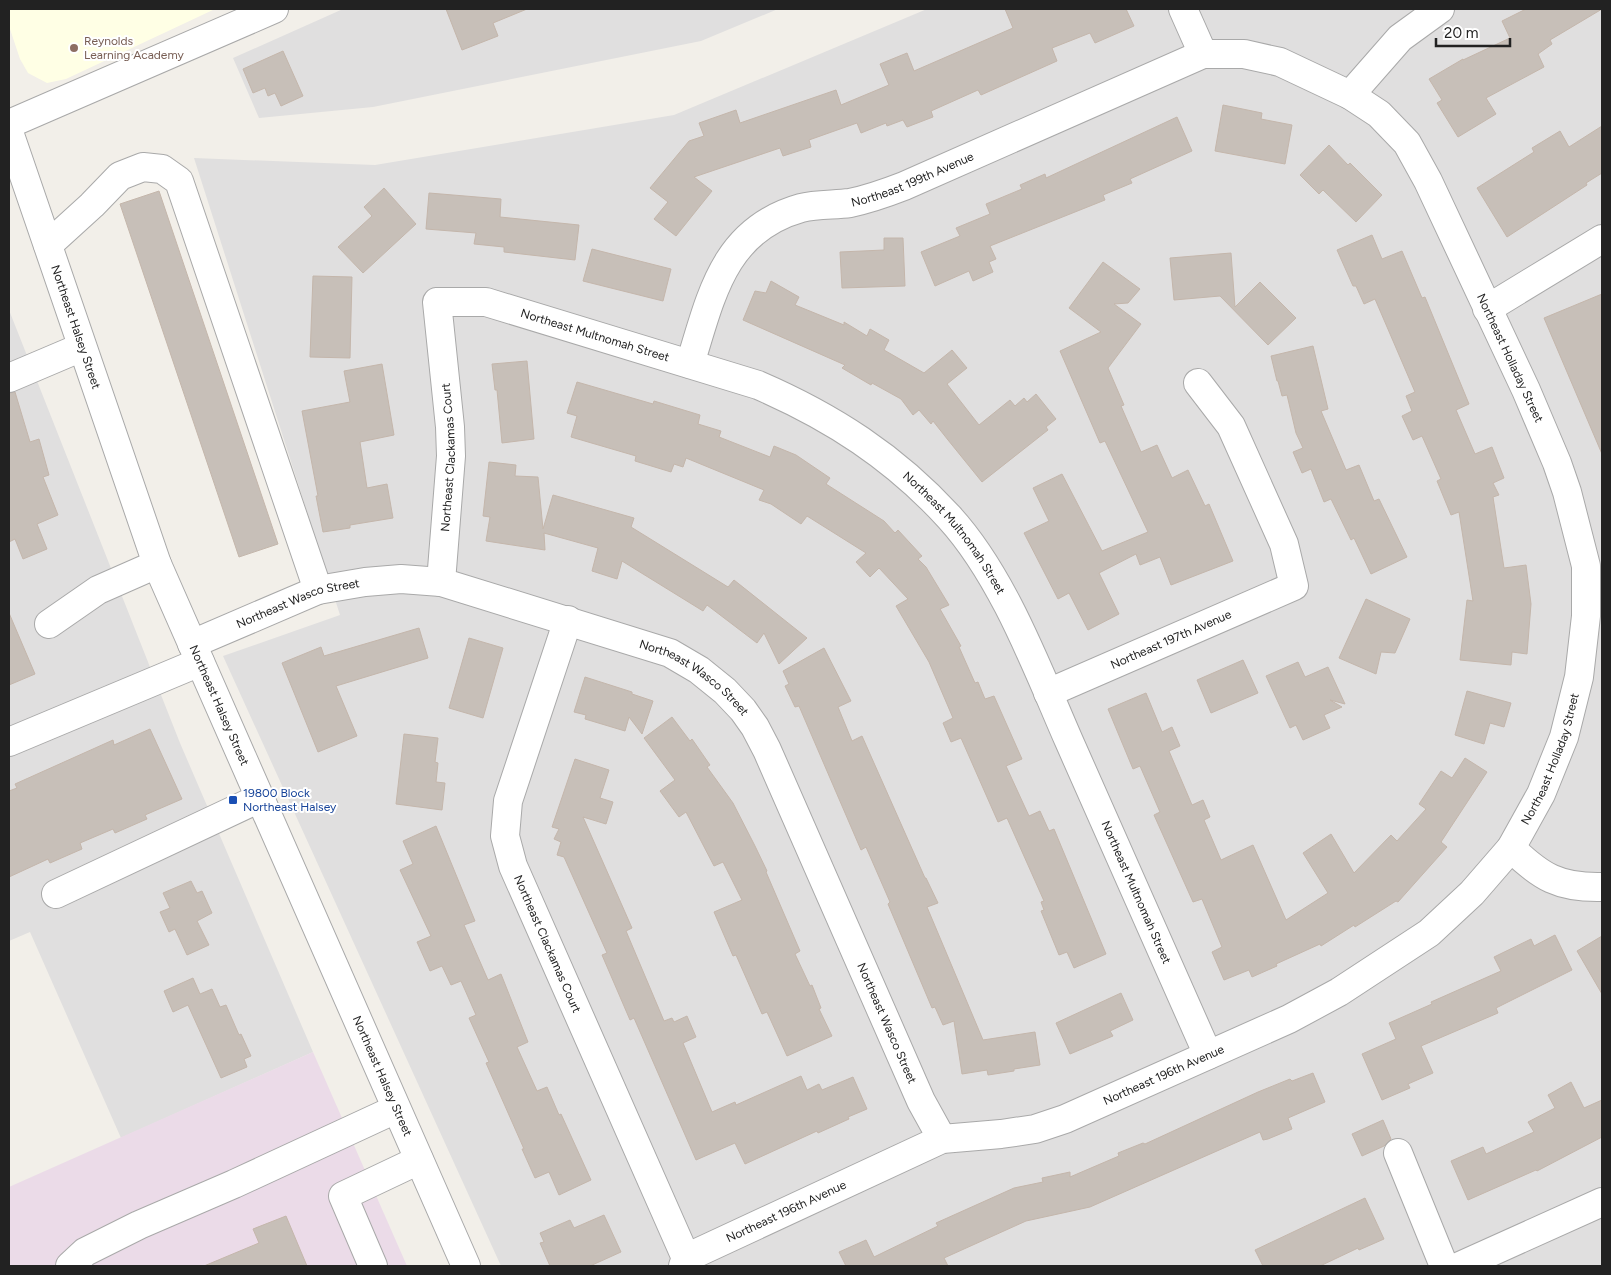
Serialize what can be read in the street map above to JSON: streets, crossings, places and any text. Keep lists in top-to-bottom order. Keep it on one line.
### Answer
{"streets":{"street":["Northeast 199th Avenue","Northeast Halsey Street","Northeast Multnomah Street","Northeast Holladay Street","Northeast Clackamas Court","Northeast Wasco Street","Northeast 197th Avenue","Northeast 196th Avenue"]},"crossings":[["Northeast 199th Avenue","Northeast Multnomah Street"],["Northeast 199th Avenue","Northeast Holladay Street"],["Northeast Halsey Street","Northeast Wasco Street"],["Northeast Multnomah Street","Northeast Clackamas Court"],["Northeast Multnomah Street","Northeast 197th Avenue"],["Northeast Multnomah Street","Northeast 196th Avenue"],["Northeast Holladay Street","Northeast 196th Avenue"],["Northeast Clackamas Court","Northeast Wasco Street"],["Northeast Clackamas Court","Northeast 196th Avenue"],["Northeast Wasco Street","Northeast 196th Avenue"]],"places":{"other":["Reynolds Learning Academy"],"transit":["19800 Block Northeast Halsey"]},"scale_bar":"20 m"}
